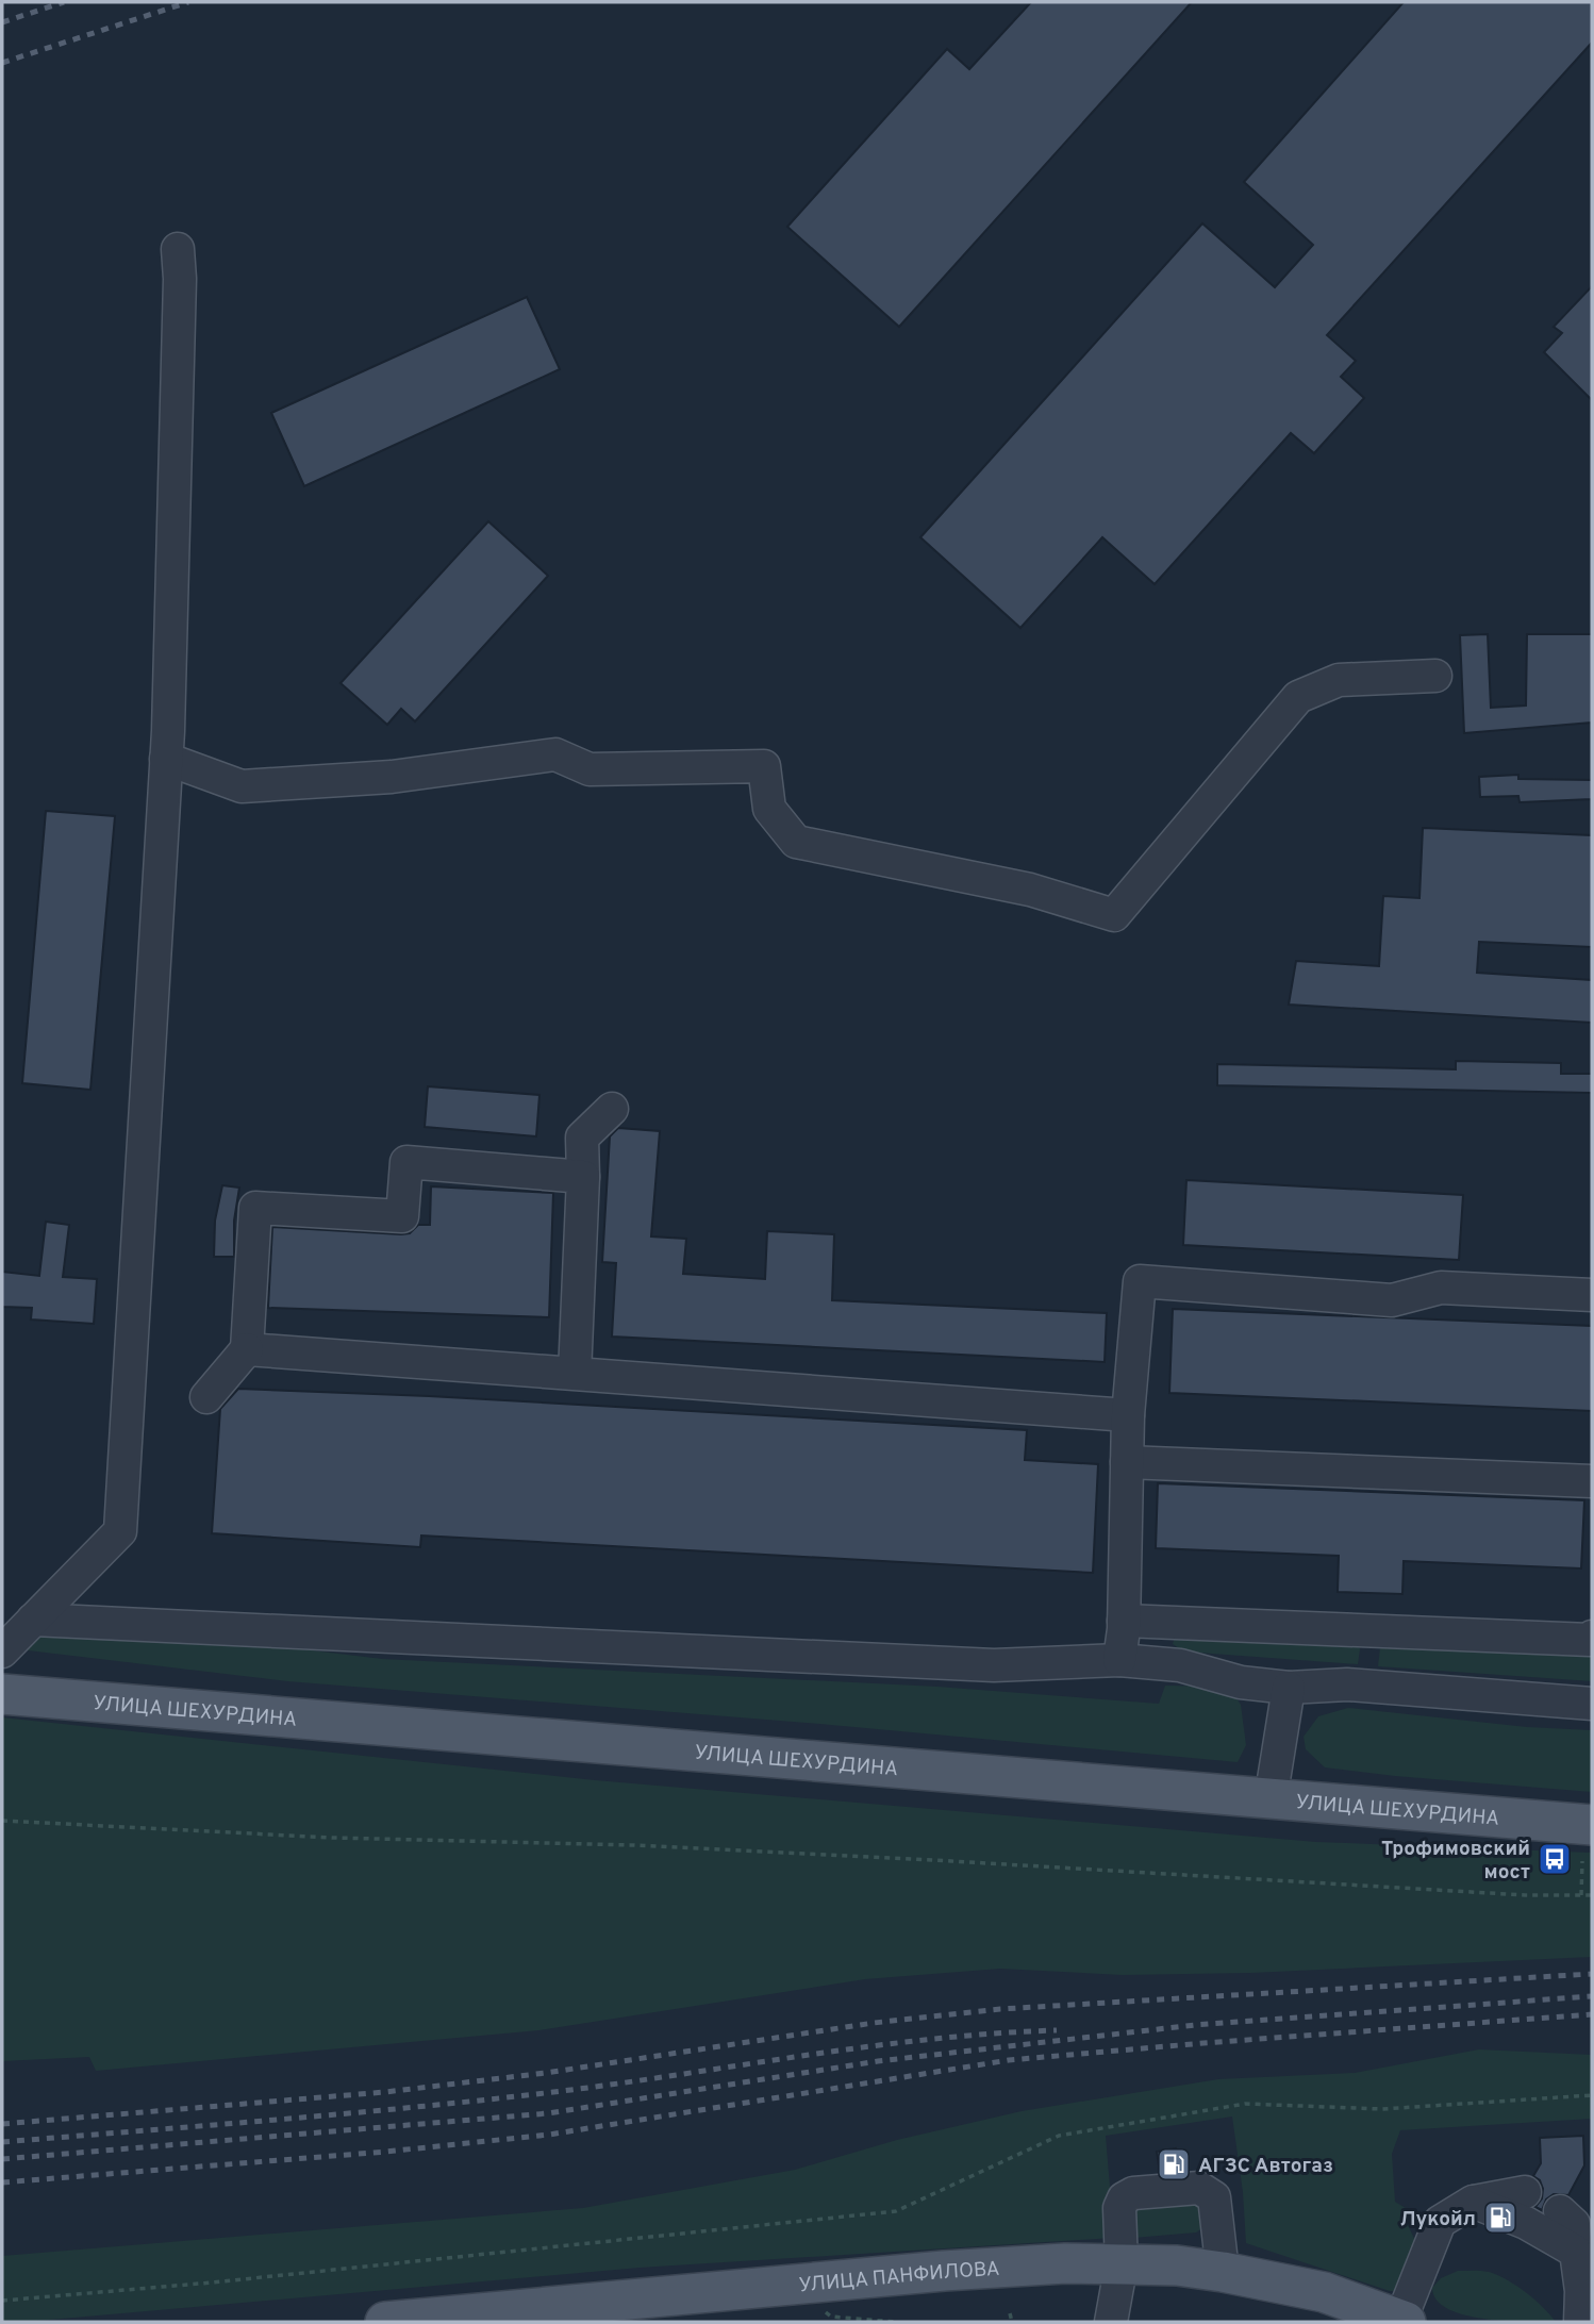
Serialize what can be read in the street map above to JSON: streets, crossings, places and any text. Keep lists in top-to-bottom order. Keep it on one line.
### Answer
{"streets":{"main road":["УЛИЦА ШЕХУРДИНА","УЛИЦА ПАНФИЛОВА"]},"places":{"bus stop":["Трофимовский мост"],"fuel station":["АГЗС Автогаз","Лукойл"]}}
